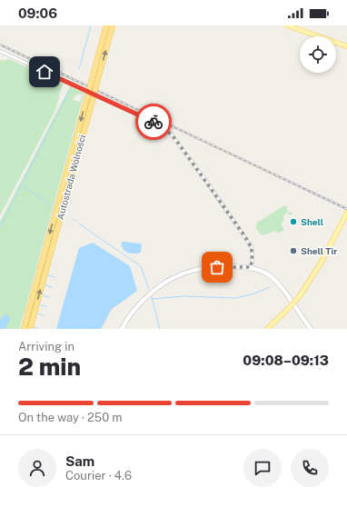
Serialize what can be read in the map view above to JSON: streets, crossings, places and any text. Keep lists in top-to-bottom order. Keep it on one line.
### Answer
{"streets":{"highway":["Autostrada Wolności"]},"places":["Shell","Shell Tir"],"page":{"status":"09:06","heading":["2 min","Arriving in","09:08–09:13"],"panel":["Sam","Courier · 4.6"],"bar":"On the way · 250 m"}}
